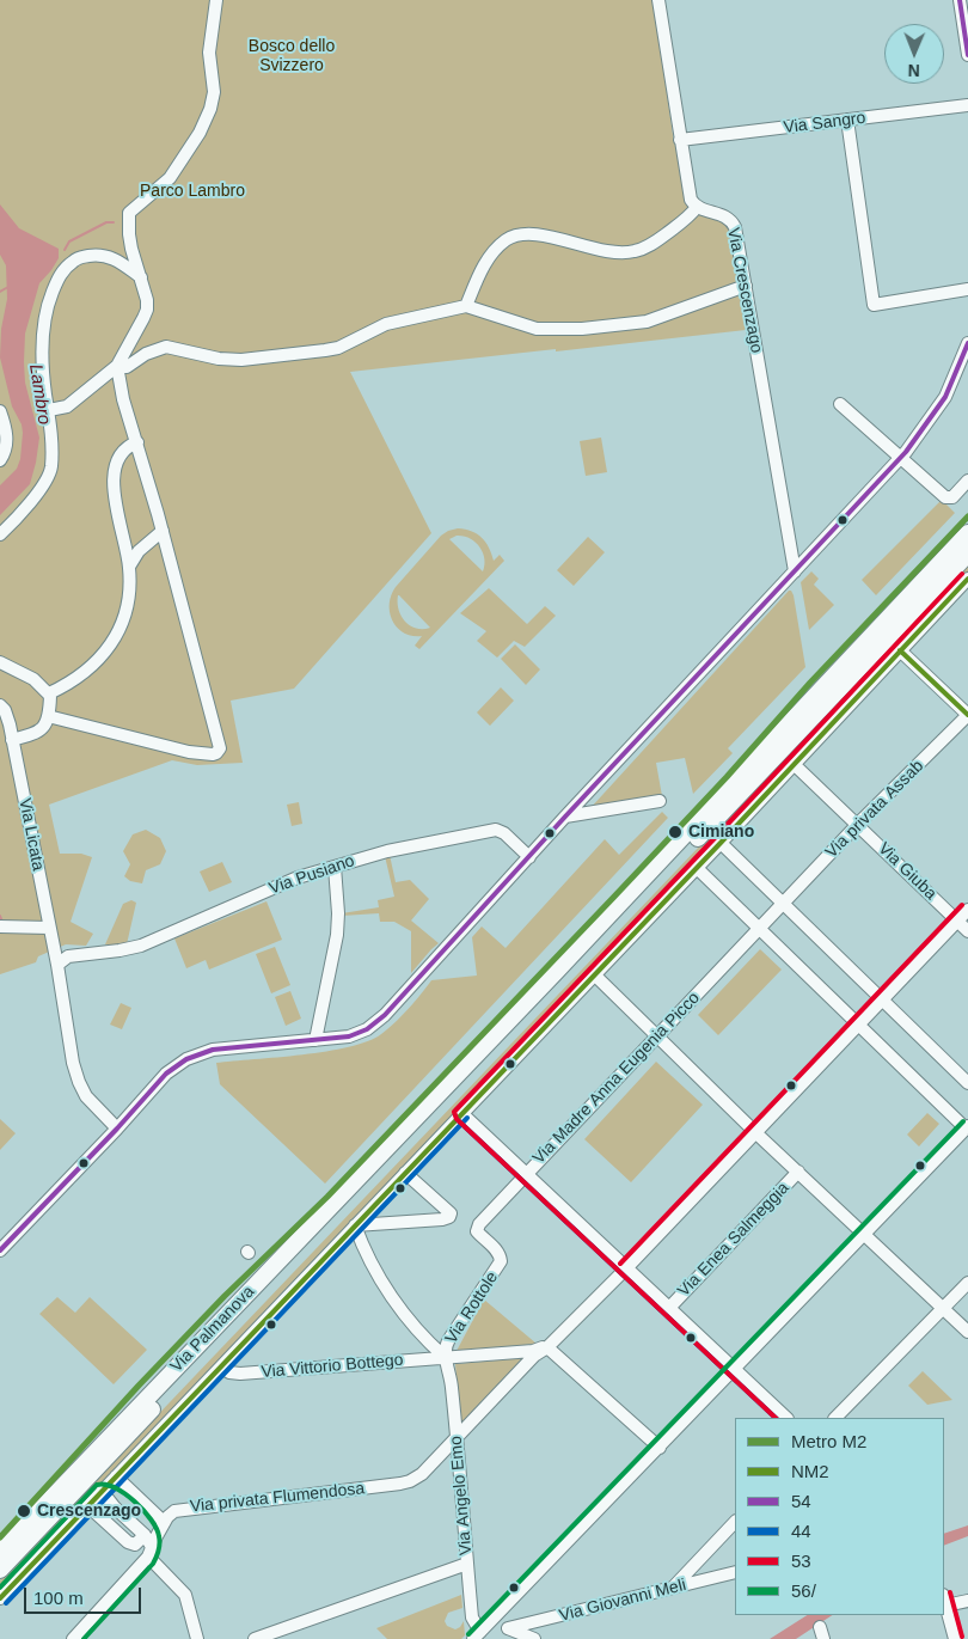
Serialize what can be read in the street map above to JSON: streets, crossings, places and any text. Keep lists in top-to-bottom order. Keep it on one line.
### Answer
{"streets":{"highway":["Via Palmanova"],"street":["Via Sangro","Via Crescenzago","Via privata Assab","Via Licata","Via Giuba","Via Pusiano","Via Madre Anna Eugenia Picco","Via Enea Salmeggia","Via Rottole","Via Vittorio Bottego","Via Angelo Emo","Via privata Flumendosa","Via Giovanni Meli"]},"crossings":[["Via privata Assab","Via Giuba"],["Via privata Assab","Via Madre Anna Eugenia Picco"],["Via Licata","Via Pusiano"],["Via Giuba","Via Palmanova"],["Via Giuba","Via privata Flumendosa"],["Via Madre Anna Eugenia Picco","Via Rottole"],["Via Rottole","Via Vittorio Bottego"],["Via Rottole","Via Angelo Emo"],["Via Palmanova","Via Vittorio Bottego"],["Via Vittorio Bottego","Via Angelo Emo"],["Via Vittorio Bottego","Via privata Flumendosa"],["Via Angelo Emo","Via privata Flumendosa"]],"water":["Lambro"],"parks":["Bosco dello Svizzero","Parco Lambro"],"places":["Cimiano","Crescenzago"],"lines":["transit line 54","metro line M2","transit line 53","transit line NM2","transit line 44","transit line 56/"],"legend":["Metro M2","NM2","54","44","53","56/"],"scale_bar":"100 m","north":"bottom"}
